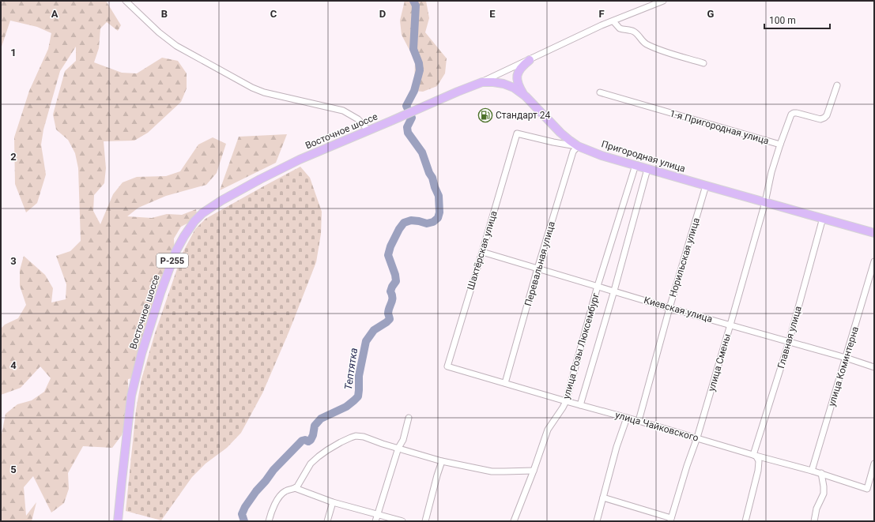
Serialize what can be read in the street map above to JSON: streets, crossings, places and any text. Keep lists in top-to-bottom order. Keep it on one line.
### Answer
{"streets":{"highway":["Восточное шоссе","Пригородная улица","Р-255"],"street":["1-я Пригородная улица","Шахтёрская улица","Норильская улица","Перевальная улица","Киевская улица","Главная улица","улица Розы Люксембург","улица Смены","улица Коминтерна","улица Чайковского"]},"crossings":[["1-я Пригородная улица","Пригородная улица"],["1-я Пригородная улица","улица Смены"],["Восточное шоссе","Пригородная улица"],["Пригородная улица","Шахтёрская улица"],["Пригородная улица","Норильская улица"],["Пригородная улица","Перевальная улица"],["Пригородная улица","Главная улица"],["Пригородная улица","улица Розы Люксембург"],["Пригородная улица","улица Смены"],["Шахтёрская улица","Перевальная улица"],["Шахтёрская улица","Киевская улица"],["Шахтёрская улица","улица Чайковского"],["Норильская улица","Киевская улица"],["Норильская улица","улица Чайковского"],["Перевальная улица","Киевская улица"],["Перевальная улица","улица Чайковского"],["Киевская улица","Главная улица"],["Киевская улица","улица Розы Люксембург"],["Киевская улица","улица Смены"],["Киевская улица","улица Коминтерна"],["Главная улица","улица Чайковского"],["улица Розы Люксембург","улица Чайковского"],["улица Смены","улица Чайковского"],["улица Коминтерна","улица Чайковского"]],"water":["Тептятка"],"places":{"fuel station":["Стандарт 24"]},"scale_bar":"100 m","grid":{"columns":["A","B","C","D","E","F","G"],"rows":["1","2","3","4","5"]}}
